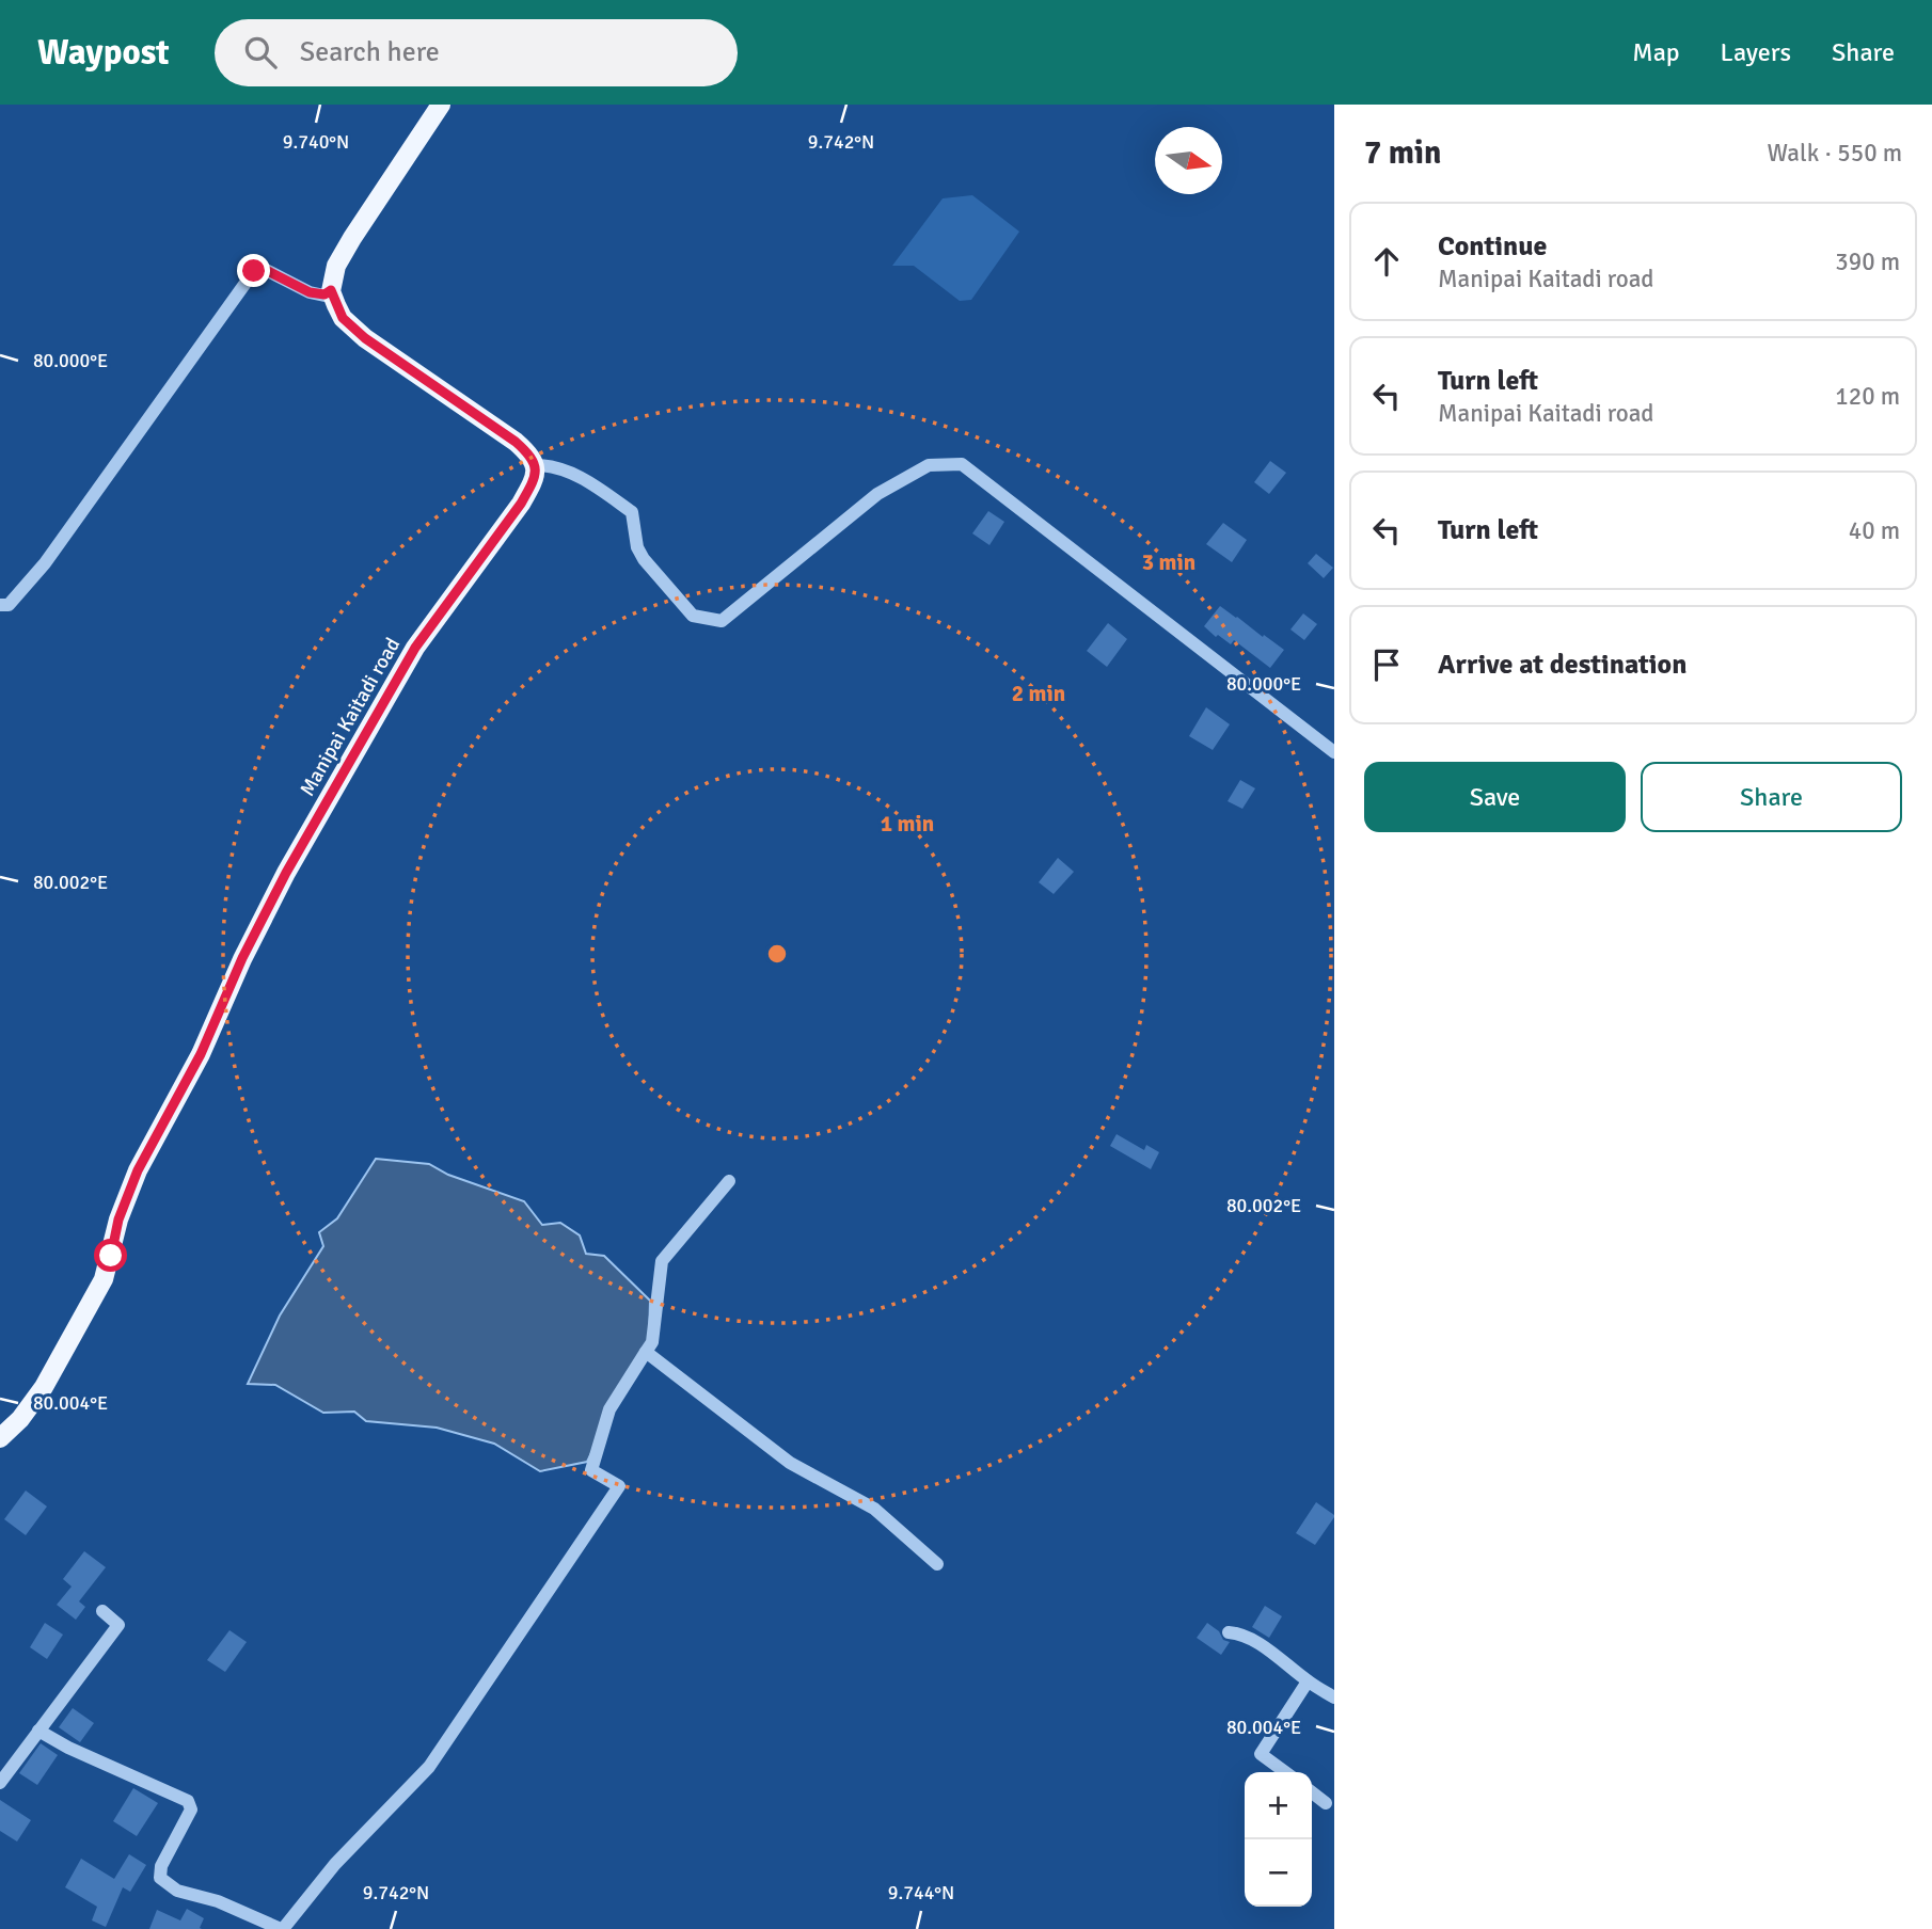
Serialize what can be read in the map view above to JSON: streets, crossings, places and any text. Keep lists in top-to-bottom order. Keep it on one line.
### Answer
{"streets":{"main road":["Manipai Kaitadi road"]},"north":"right","page":{"header":"Waypost","search":"Search here","nav":["Map","Layers","Share"],"heading":["7 min","Walk · 550 m"],"list":[["Continue","Manipai Kaitadi road","390 m"],["Turn left","Manipai Kaitadi road","120 m"],["Turn left","40 m"],"Arrive at destination"],"buttons":["Save","Share"],"map_buttons":["+","−"]},"coordinates":["9.740°N","9.742°N","80.000°E","80.002°E","80.004°E","9.744°N"],"rings":["3 min","2 min","1 min"]}
